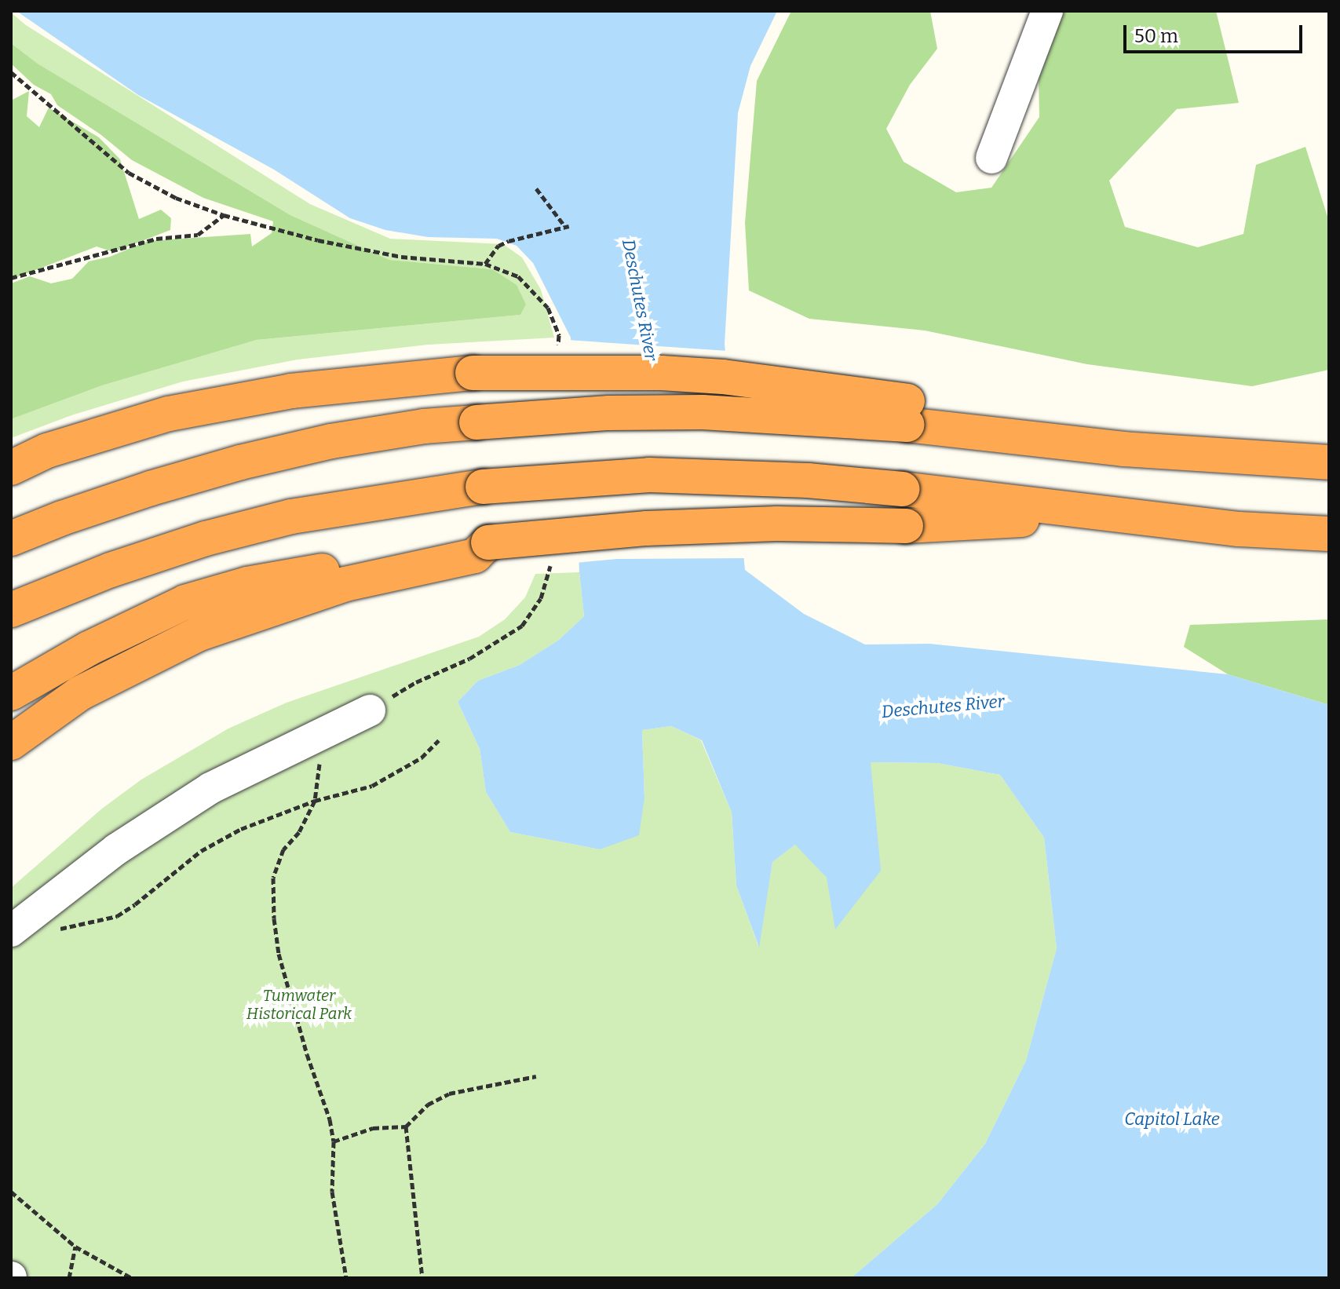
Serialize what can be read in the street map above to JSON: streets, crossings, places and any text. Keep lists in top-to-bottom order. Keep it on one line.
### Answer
{"water":["Deschutes River","Capitol Lake"],"parks":["Tumwater Historical Park"],"scale_bar":"50 m"}
